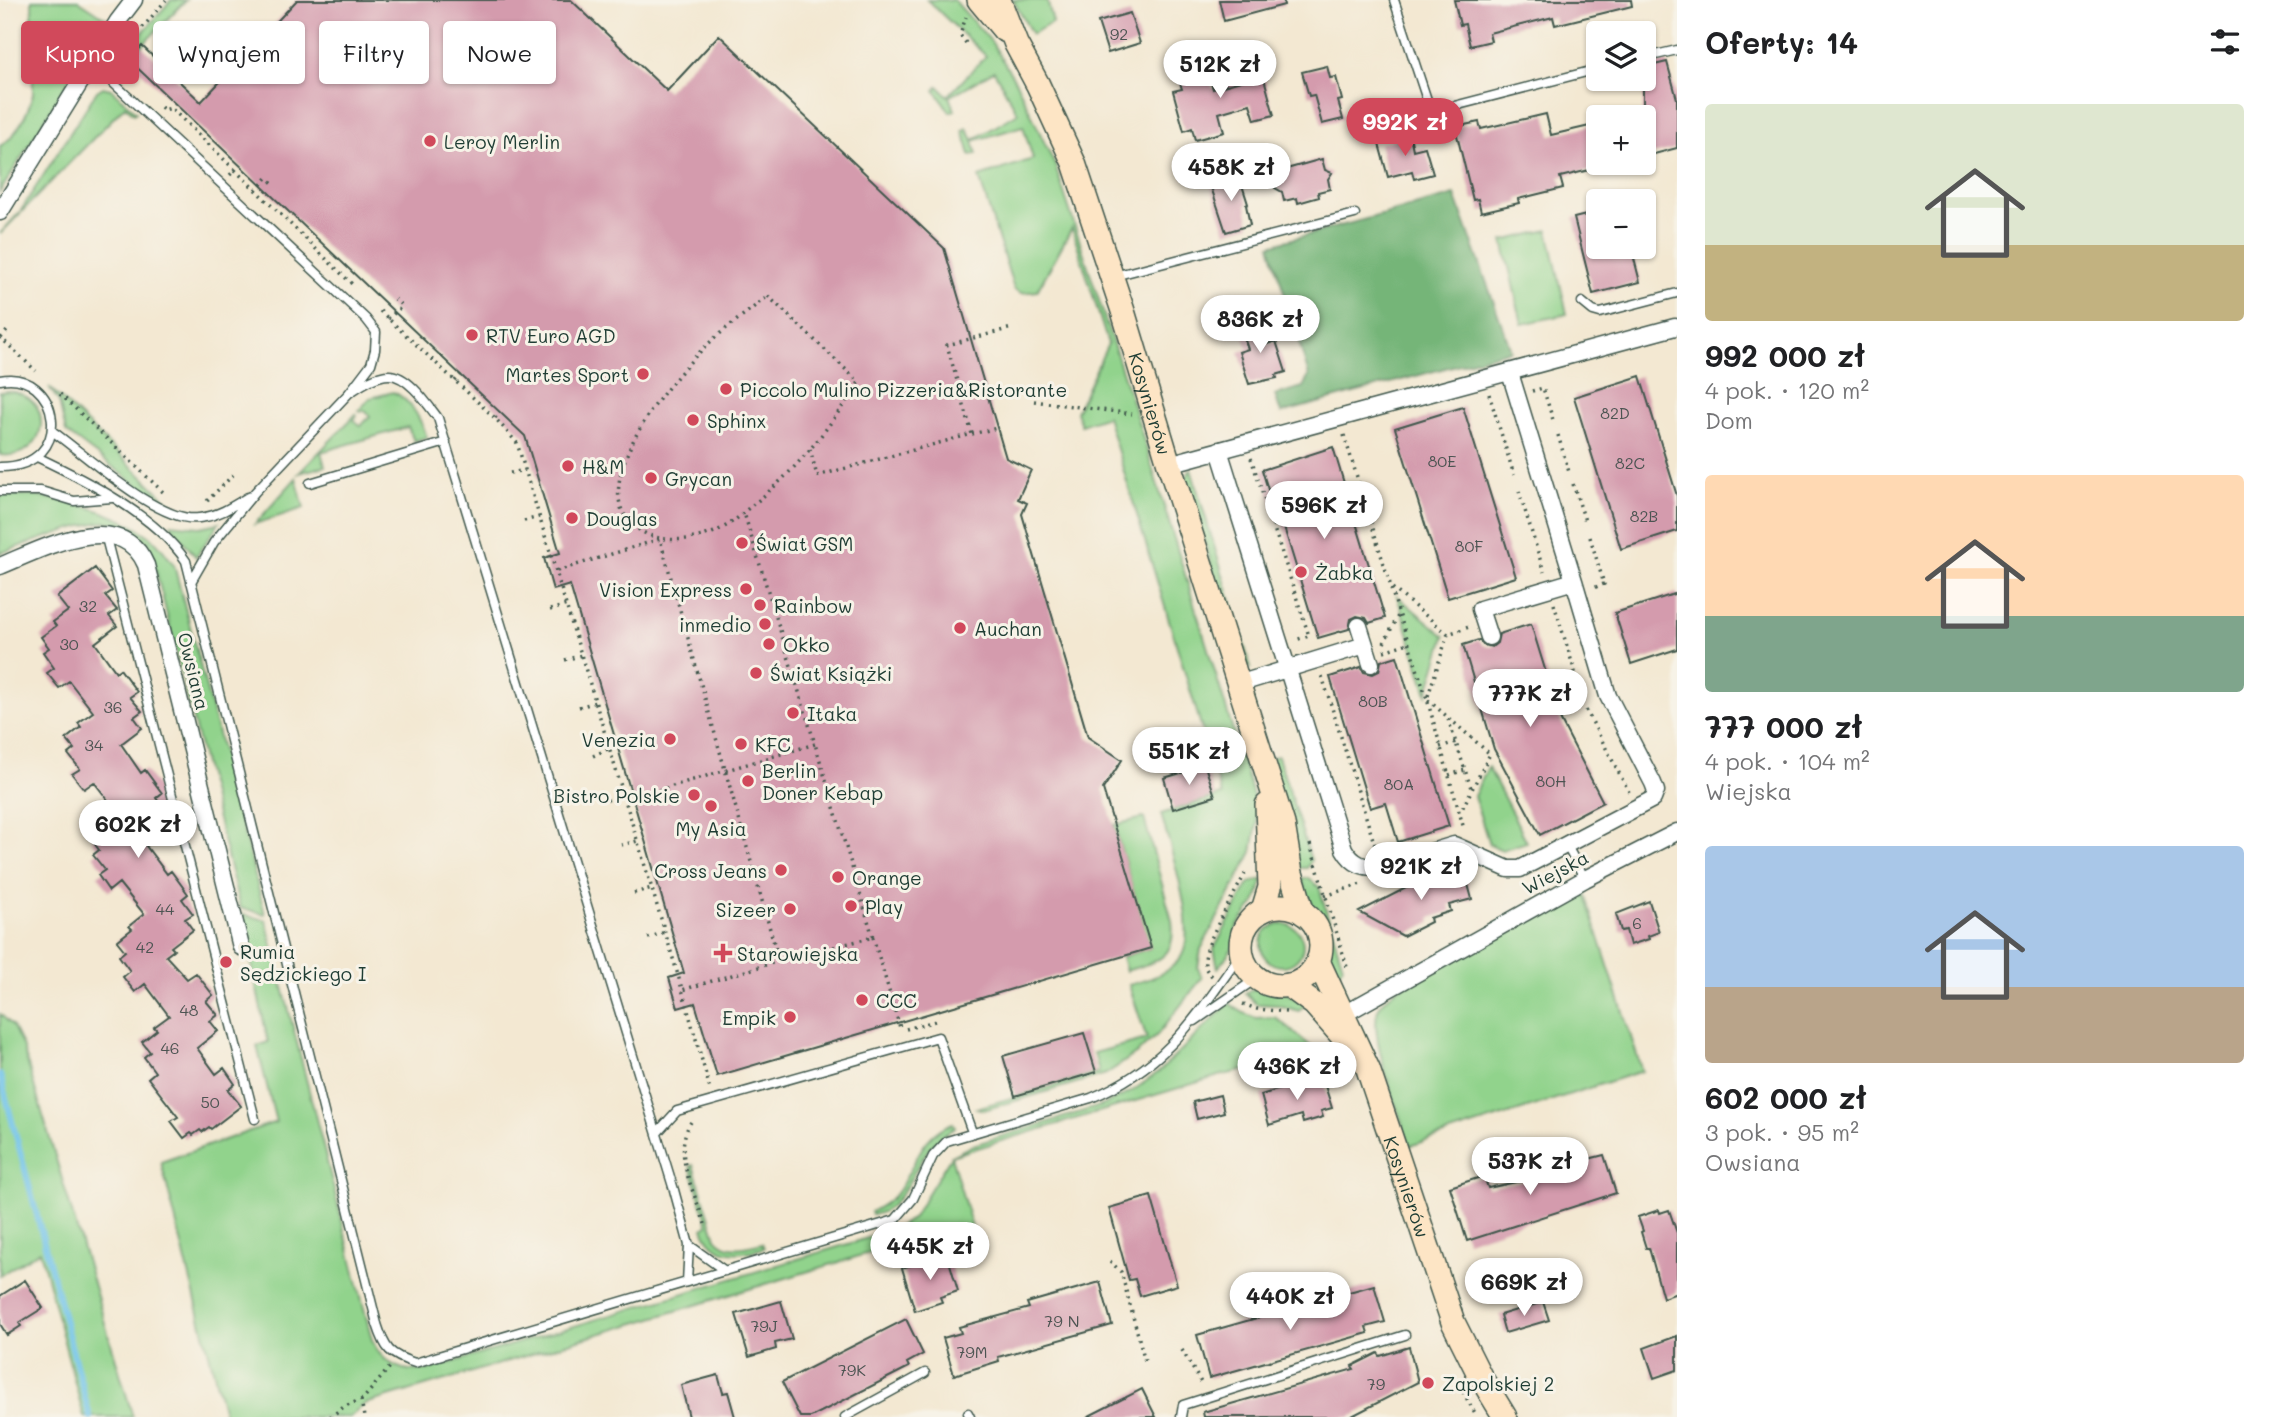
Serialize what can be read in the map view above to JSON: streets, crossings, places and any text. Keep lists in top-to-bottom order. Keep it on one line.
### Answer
{"streets":{"main road":["Kosynierów"],"street":["Owsiana","Wiejska"]},"crossings":[["Kosynierów","Wiejska"]],"places":{"other":["Leroy Merlin","RTV Euro AGD","Martes Sport","Piccolo Mulino Pizzeria&Ristorante","Sphinx","H&M","Grycan","Douglas","Świat GSM","Żabka","Vision Express","Rainbow","inmedio","Auchan","Okko","Świat Książki","Itaka","Venezia","KFC","Berlin Doner Kebap","Bistro Polskie","My Asia","Cross Jeans","Orange","Play","Sizeer","Rumia Sędzickiego I","CCC","Empik","Zapolskiej 2"],"health":["Starowiejska"]},"house_numbers":["92","82D","80E","82C","82B","80F","32","30","80B","36","34","80H","80A","44","6","42","48","46","50","79 N","79J","79M","79K","79"],"page":{"heading":"Oferty: 14","map_buttons":["+","−"],"chip":["Kupno","Wynajem","Filtry","Nowe"],"price":["512K zł","992K zł","458K zł","836K zł","596K zł","777K zł","551K zł","602K zł","921K zł","436K zł","537K zł","445K zł","669K zł","440K zł"],"list":[{"name":"992 000 zł","note":"4 pok. · 120 m² · Dom"},{"name":"777 000 zł","note":"4 pok. · 104 m² · Wiejska"},{"name":"602 000 zł","note":"3 pok. · 95 m² · Owsiana"}]}}
